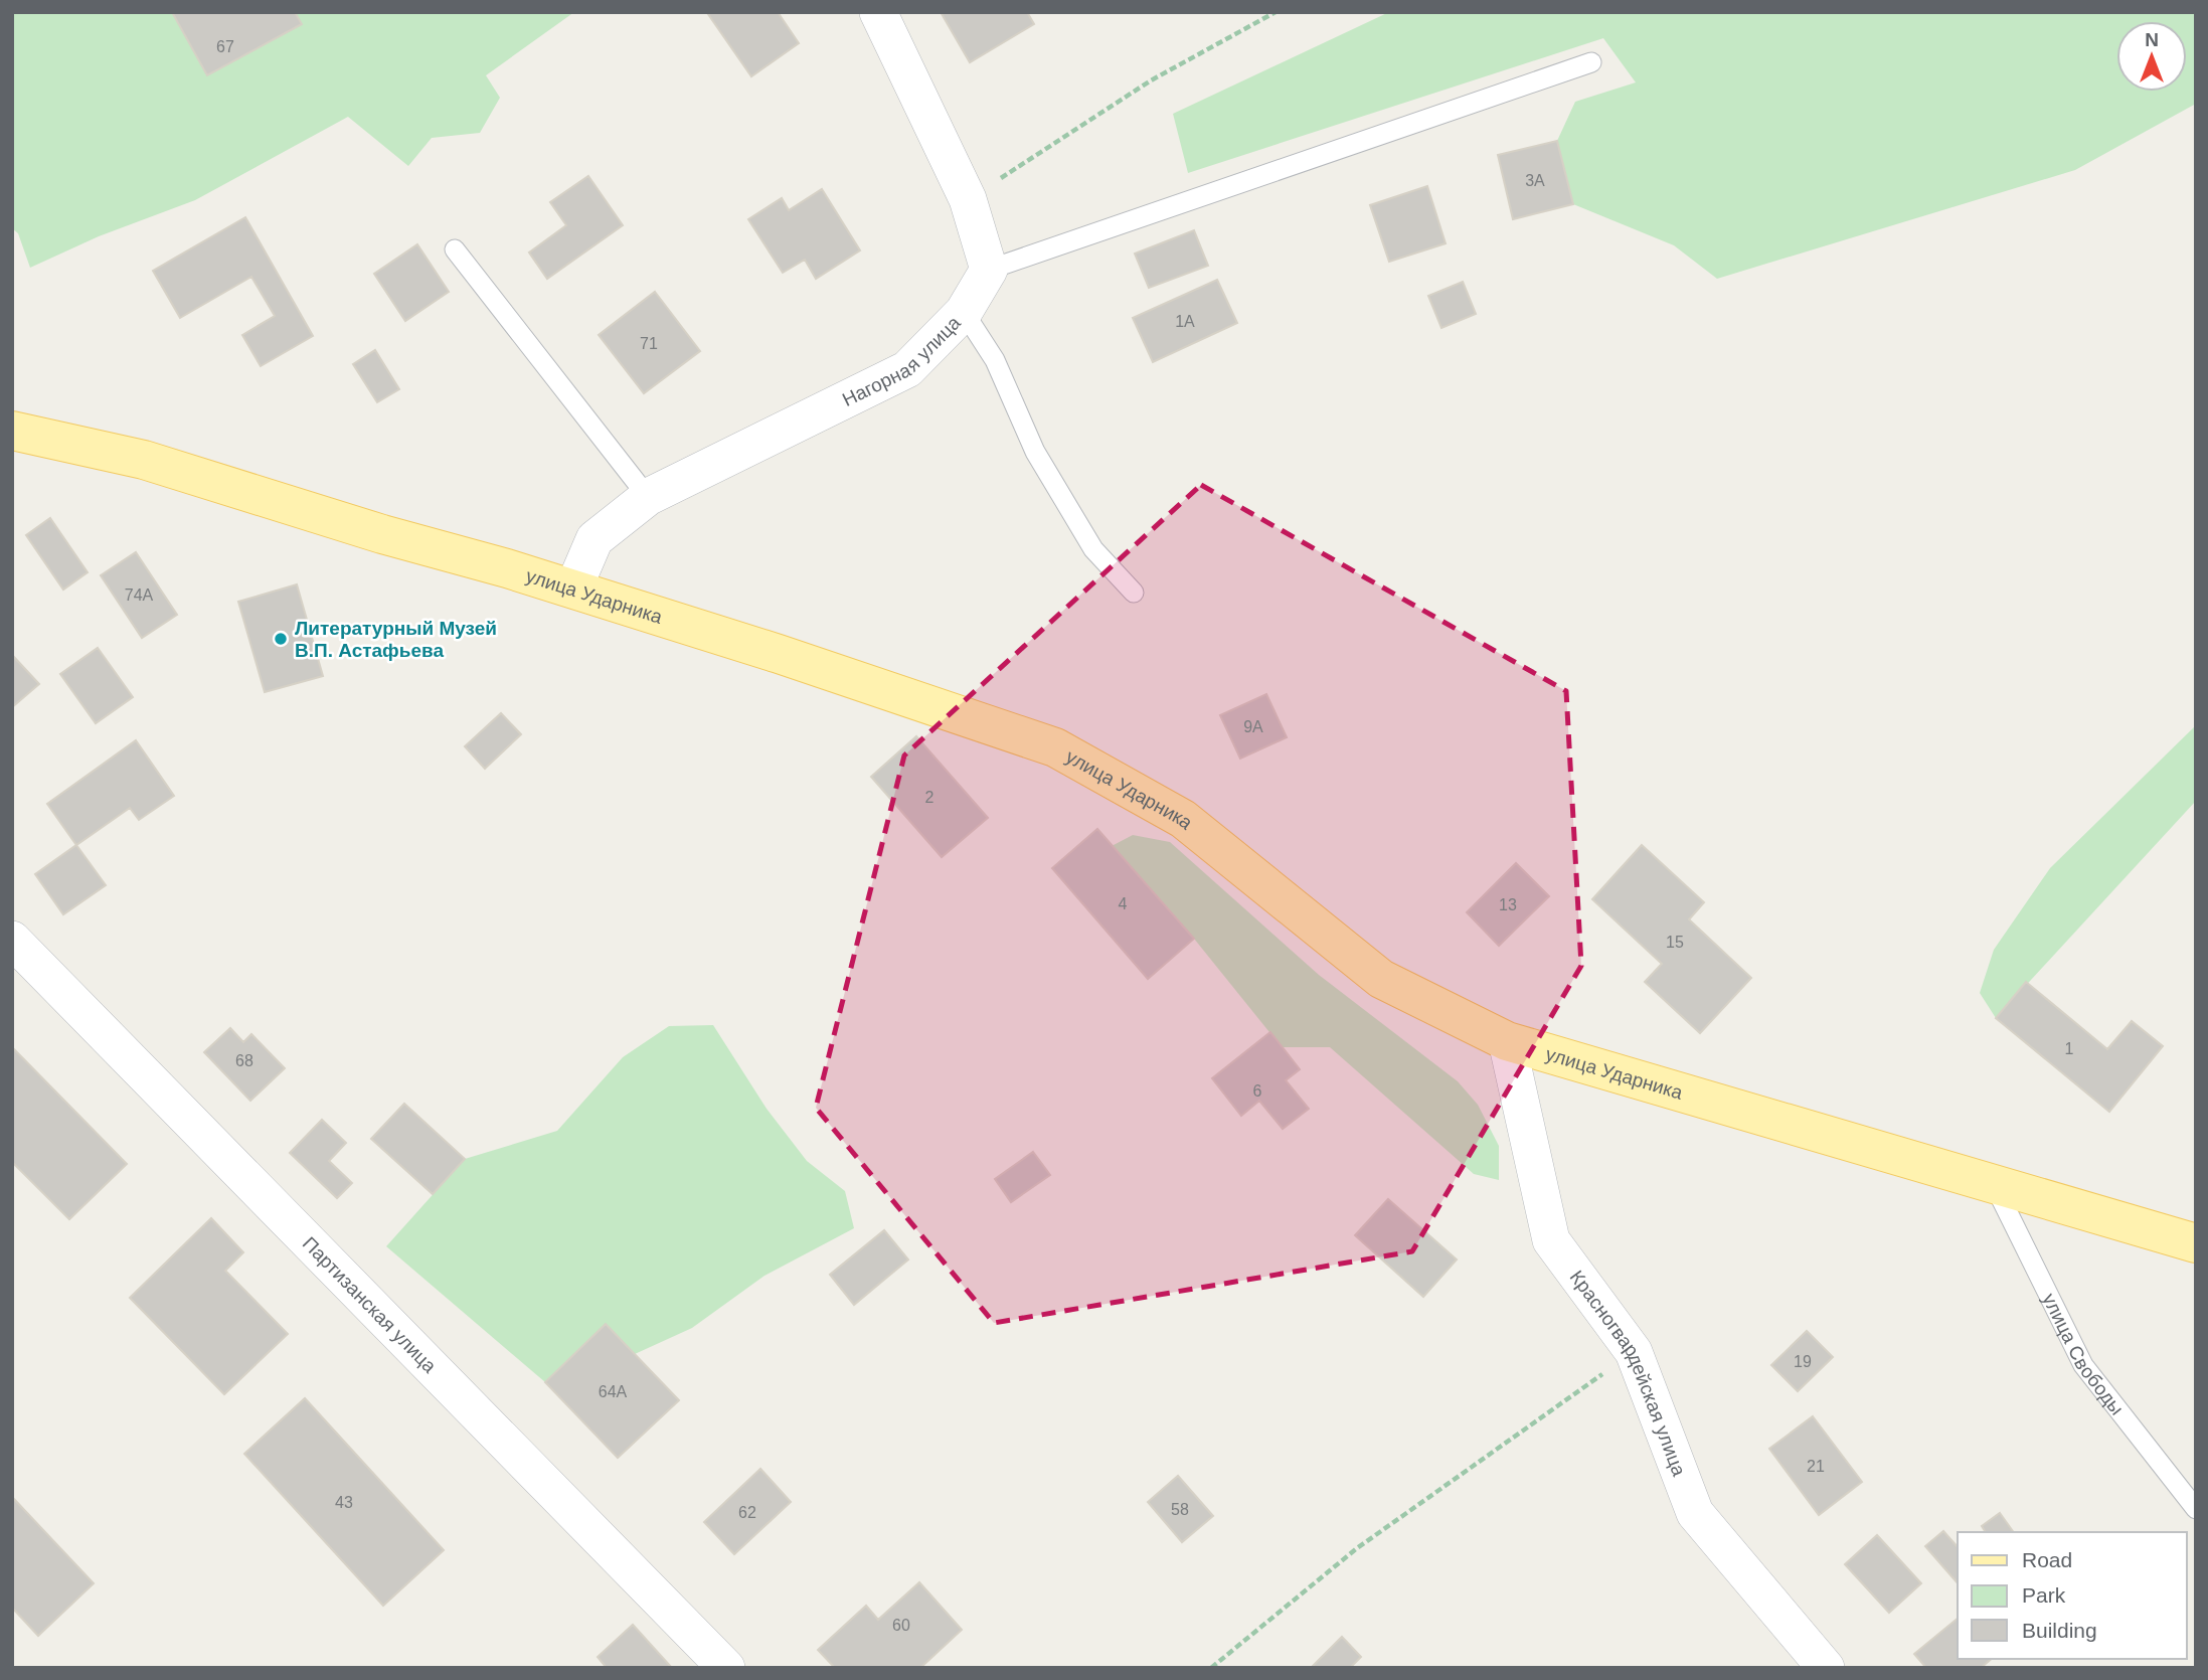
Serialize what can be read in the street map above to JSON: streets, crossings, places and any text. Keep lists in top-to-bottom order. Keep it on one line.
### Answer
{"streets":{"main road":["улица Ударника"],"street":["Нагорная улица","Партизанская улица","Красногвардейская улица"],"lane":["улица Свободы"]},"crossings":[["Нагорная улица","улица Ударника"],["улица Ударника","улица Свободы"],["улица Ударника","Красногвардейская улица"]],"places":["Литературный Музей В.П. Астафьева"],"house_numbers":["67","3А","1А","71","74А","9А","2","4","13","15","1","68","6","19","64А","21","43","58","62","60"],"legend":["Road","Park","Building"],"north":"top"}
